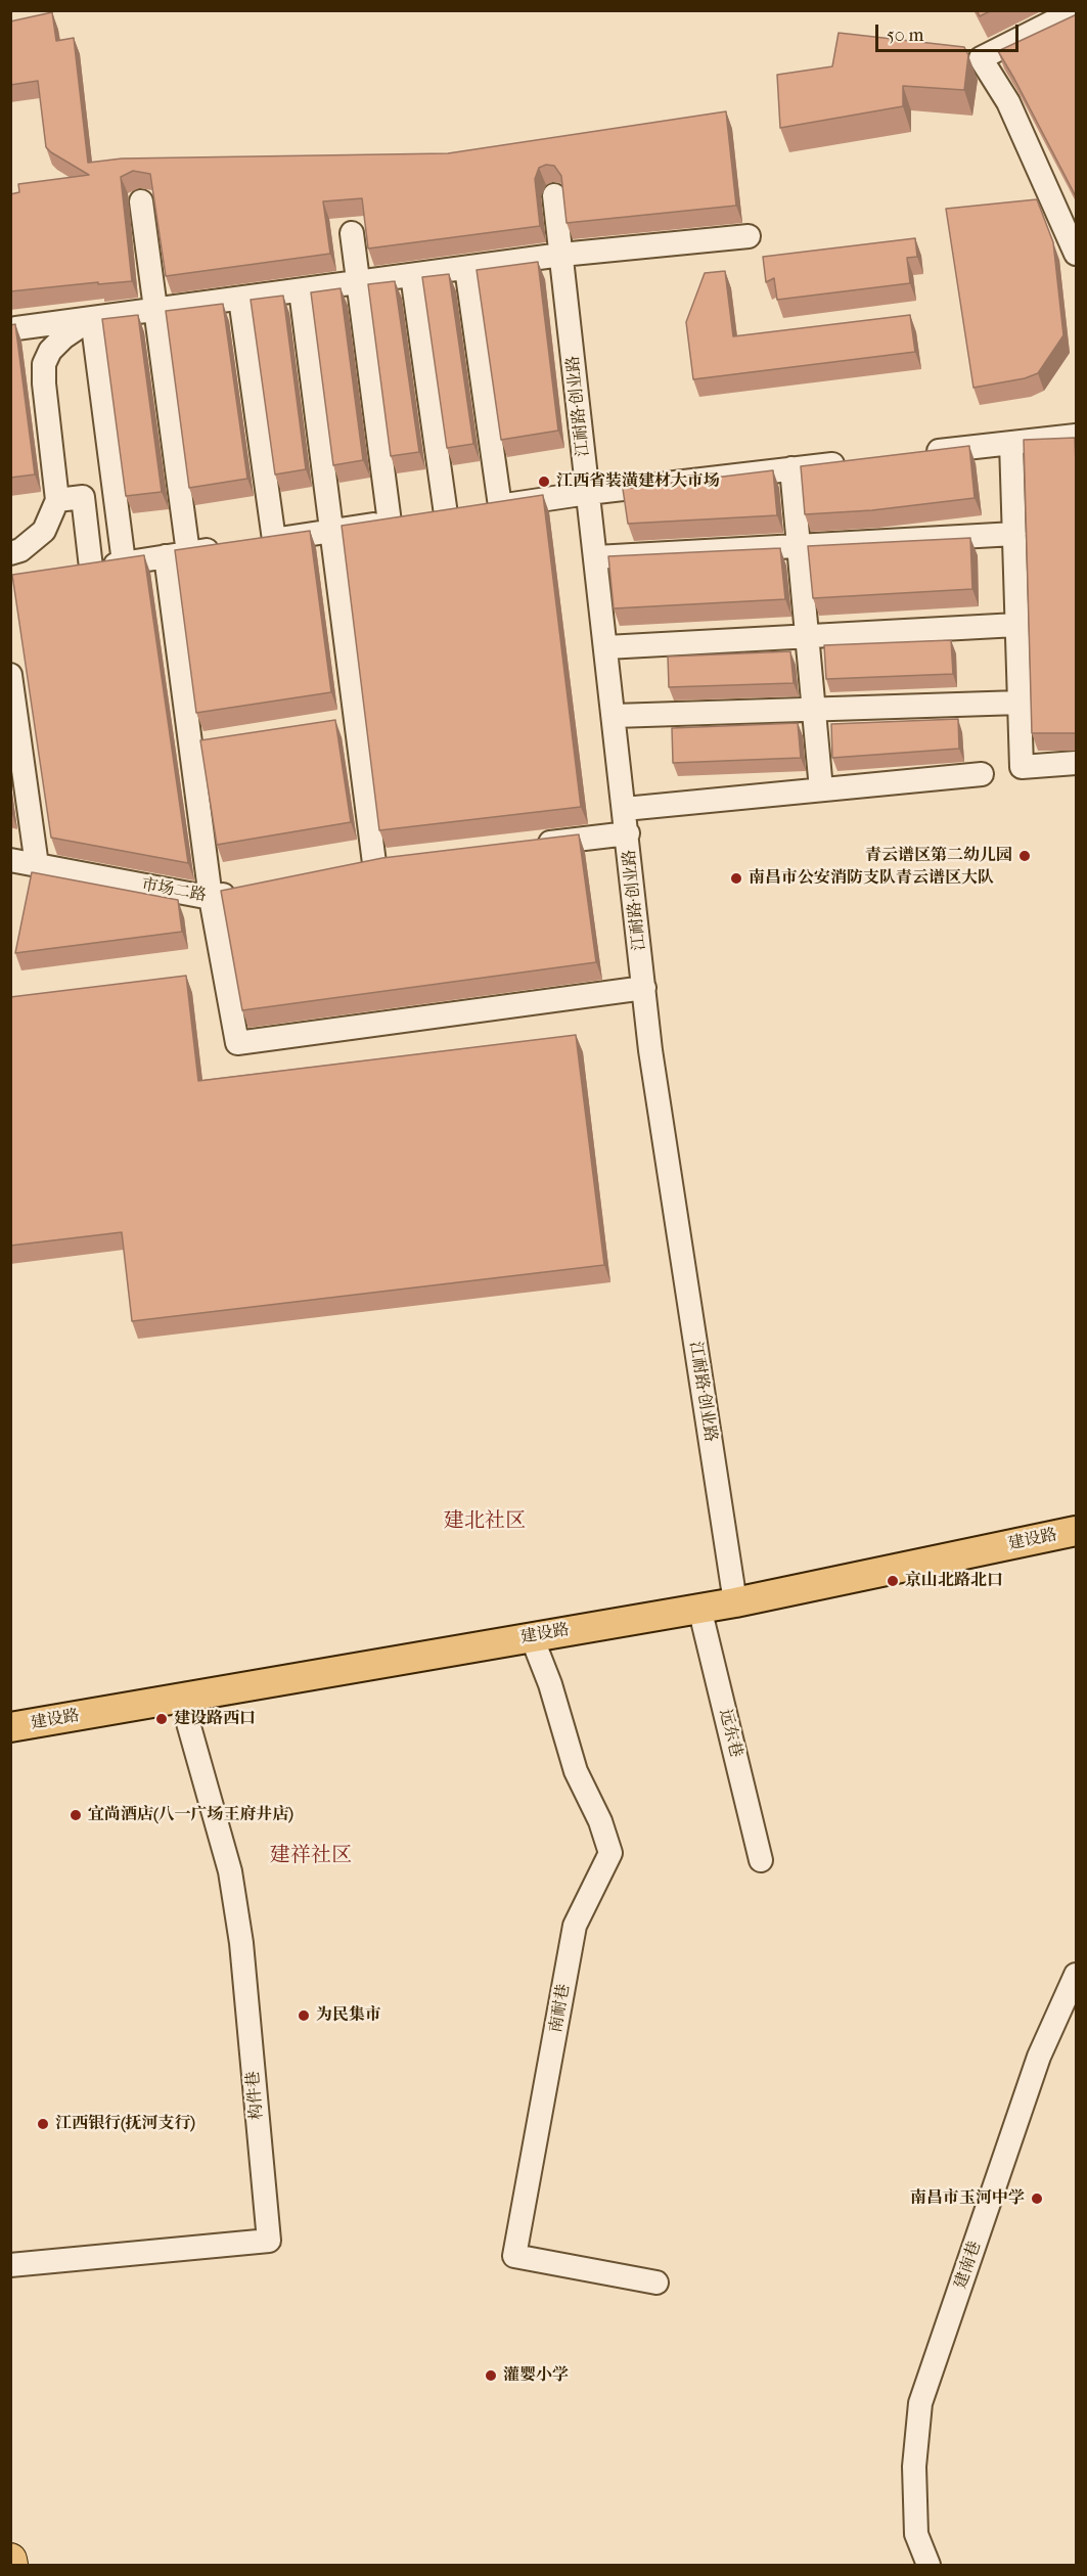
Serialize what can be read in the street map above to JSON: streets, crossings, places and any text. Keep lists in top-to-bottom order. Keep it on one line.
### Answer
{"streets":{"main road":["建设路"],"street":["江耐路·创业路","市场二路","远东巷","南耐巷","构件巷","建南巷"]},"crossings":[["江耐路·创业路","建设路"],["建设路","远东巷"],["建设路","南耐巷"],["建设路","构件巷"]],"districts":["建北社区","建祥社区"],"places":["江西省装潢建材大市场","青云谱区第二幼儿园","南昌市公安消防支队青云谱区大队","京山北路北口","建设路西口","宜尚酒店(八一广场王府井店)","为民集市","江西银行(抚河支行)","南昌市玉河中学","灌婴小学"],"scale_bar":"50 m"}
